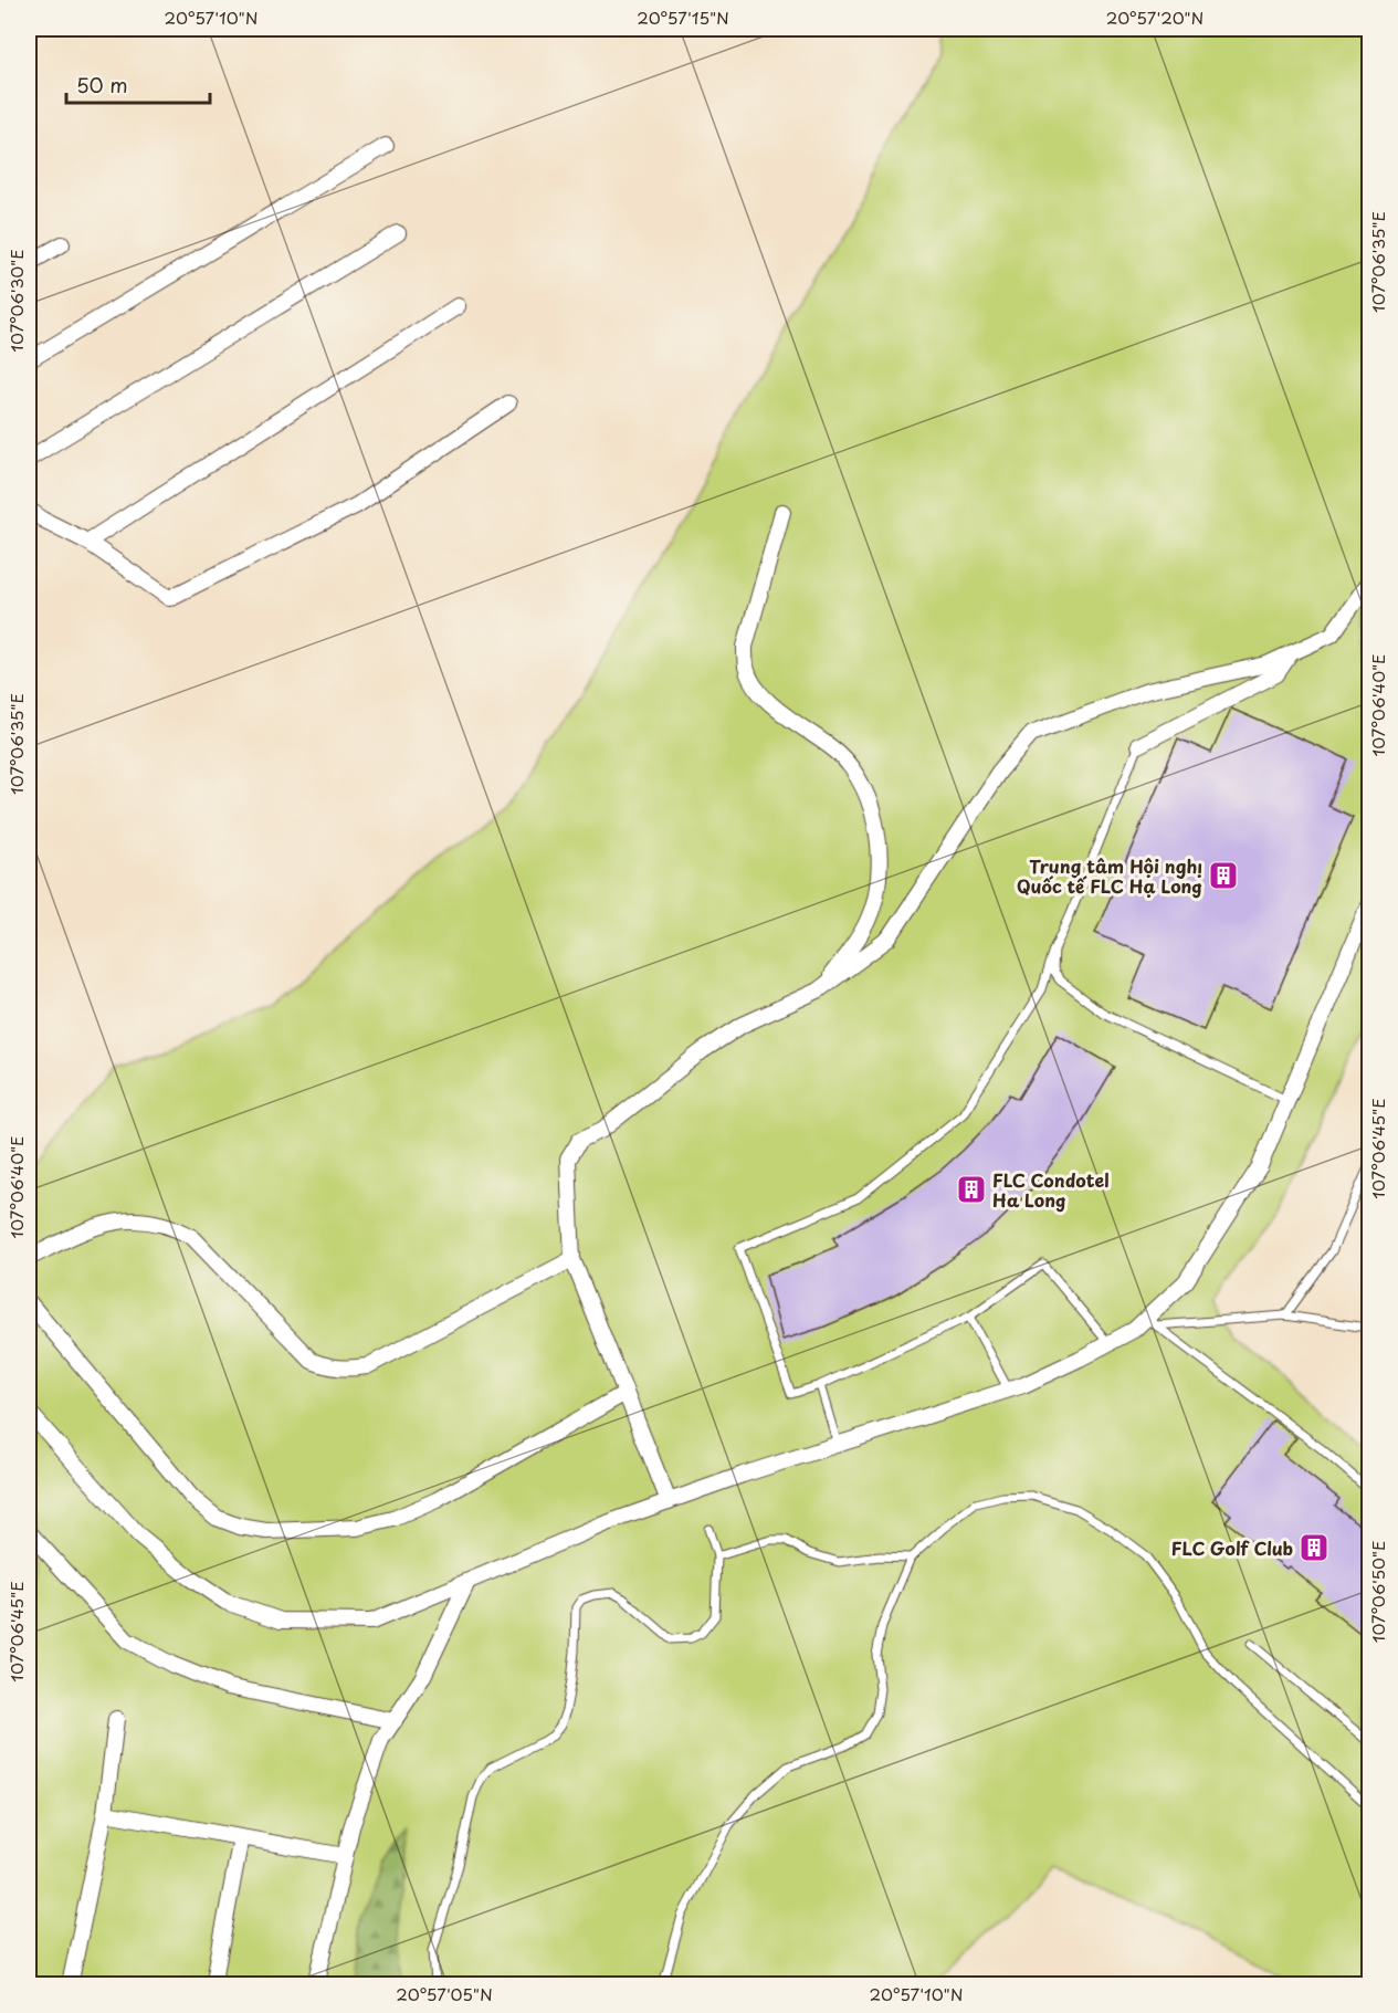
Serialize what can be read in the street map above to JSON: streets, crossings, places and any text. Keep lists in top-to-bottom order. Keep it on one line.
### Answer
{"places":{"building":["Trung tâm Hội nghị Quốc tế FLC Hạ Long","FLC Condotel Ha Long","FLC Golf Club"]},"scale_bar":"50 m","coordinates":["20°57'10\"N","20°57'15\"N","20°57'20\"N","107°06'35\"E","107°06'30\"E","107°06'40\"E","107°06'45\"E","107°06'50\"E","20°57'05\"N"]}
